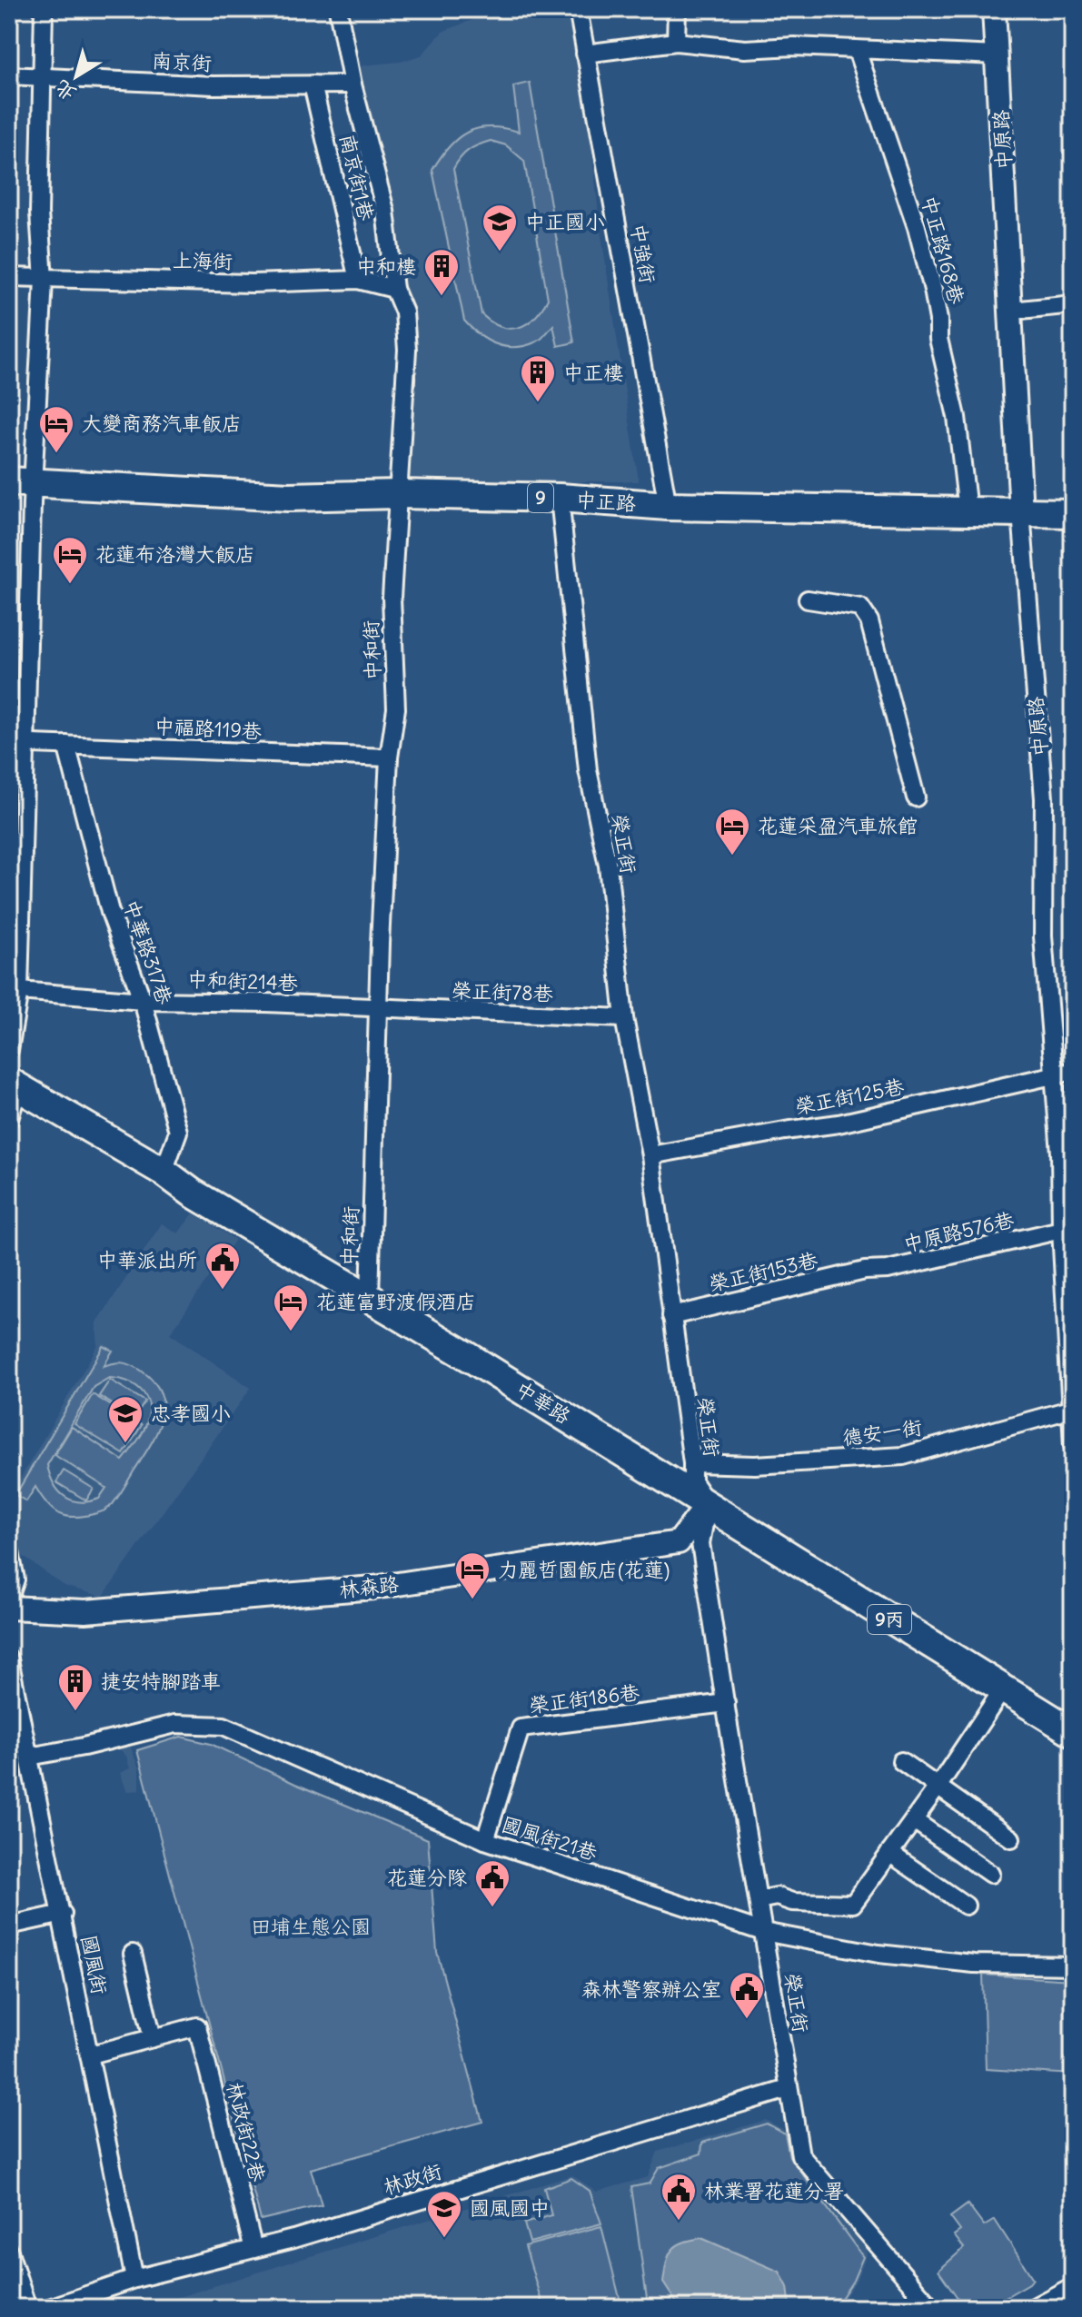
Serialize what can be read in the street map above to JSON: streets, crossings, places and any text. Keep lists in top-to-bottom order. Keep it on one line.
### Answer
{"streets":{"main road":["9","中正路","中華路","9丙"],"street":["南京街","中原路","南京街1巷","中正路168巷","中強街","上海街","中和街","中福路119巷","榮正街","中華路317巷","中和街214巷","榮正街78巷","榮正街125巷","中原路576巷","榮正街153巷","德安一街","林森路","榮正街186巷","國風街21巷","國風街","林政街22巷","林政街"]},"crossings":[["南京街","南京街1巷"],["南京街","中和街"],["中原路","中正路"],["中原路","榮正街125巷"],["中原路","中原路576巷"],["中原路","德安一街"],["南京街1巷","上海街"],["中正路168巷","中正路"],["中強街","中正路"],["上海街","中和街"],["中正路","中和街"],["中正路","榮正街"],["中和街","中福路119巷"],["中和街","中和街214巷"],["中和街","榮正街78巷"],["中和街","中華路"],["中福路119巷","中華路317巷"],["榮正街","榮正街78巷"],["榮正街","榮正街125巷"],["榮正街","榮正街153巷"],["榮正街","中華路"],["榮正街","德安一街"],["榮正街","林森路"],["榮正街","榮正街186巷"],["榮正街","國風街21巷"],["榮正街","林政街"],["中華路317巷","中和街214巷"],["中華路317巷","中華路"],["中和街214巷","榮正街78巷"],["中原路576巷","榮正街153巷"],["中華路","林森路"],["榮正街186巷","國風街21巷"],["國風街21巷","國風街"],["國風街","林政街"],["林政街22巷","林政街"]],"parks":["田埔生態公園"],"places":{"school or university":["中正國小","忠孝國小","國風國中"],"building":["中和樓","中正樓","捷安特腳踏車"],"hotel":["大變商務汽車飯店","花蓮布洛灣大飯店","花蓮采盈汽車旅館","花蓮富野渡假酒店","力麗哲園飯店(花蓮)"],"public building":["中華派出所","花蓮分隊","森林警察辦公室","林業署花蓮分署"]},"north":"bottom left"}
